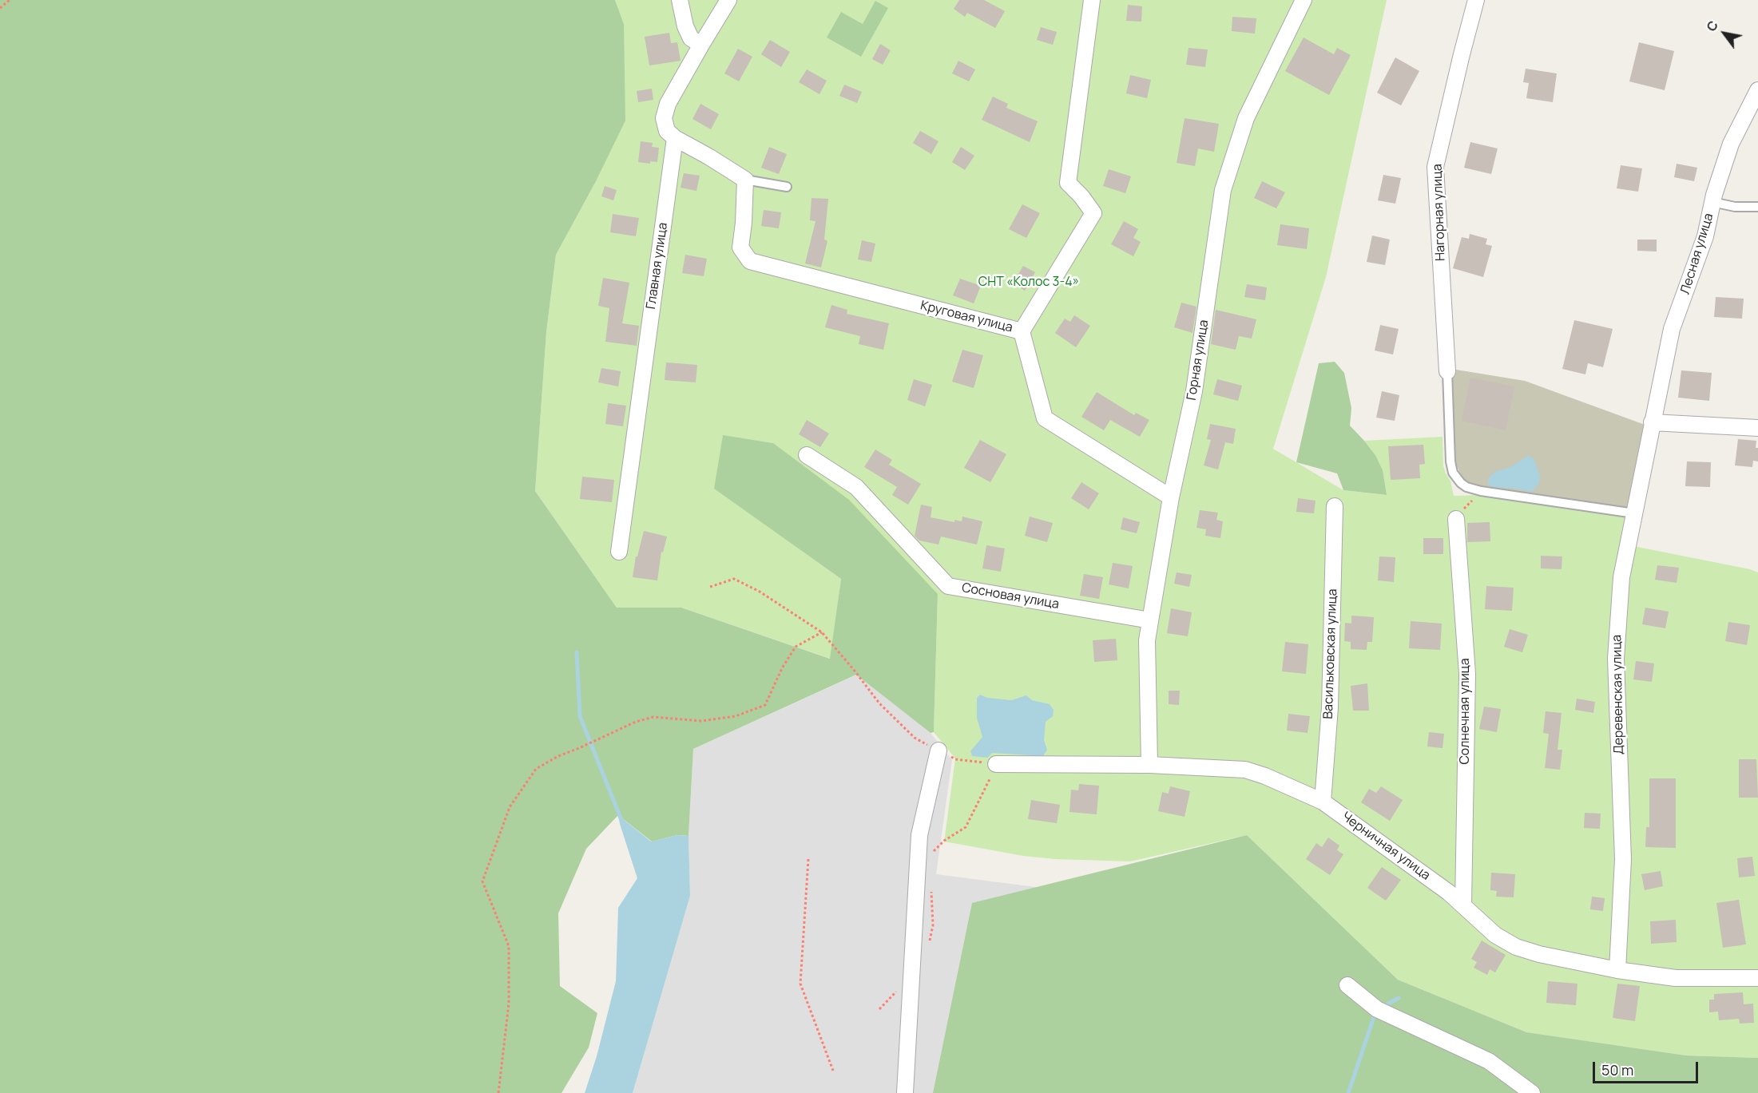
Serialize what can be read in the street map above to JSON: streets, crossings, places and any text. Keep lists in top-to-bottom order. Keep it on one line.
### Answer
{"streets":{"street":["Нагорная улица","Лесная улица","Главная улица","Круговая улица","Горная улица","Сосновая улица","Васильковская улица","Деревенская улица","Солнечная улица","Черничная улица"]},"crossings":[["Лесная улица","Деревенская улица"],["Горная улица","Сосновая улица"],["Горная улица","Черничная улица"],["Васильковская улица","Черничная улица"],["Деревенская улица","Черничная улица"],["Солнечная улица","Черничная улица"]],"parks":["СНТ «Колос 3-4»"],"scale_bar":"50 m","north":"top left"}
